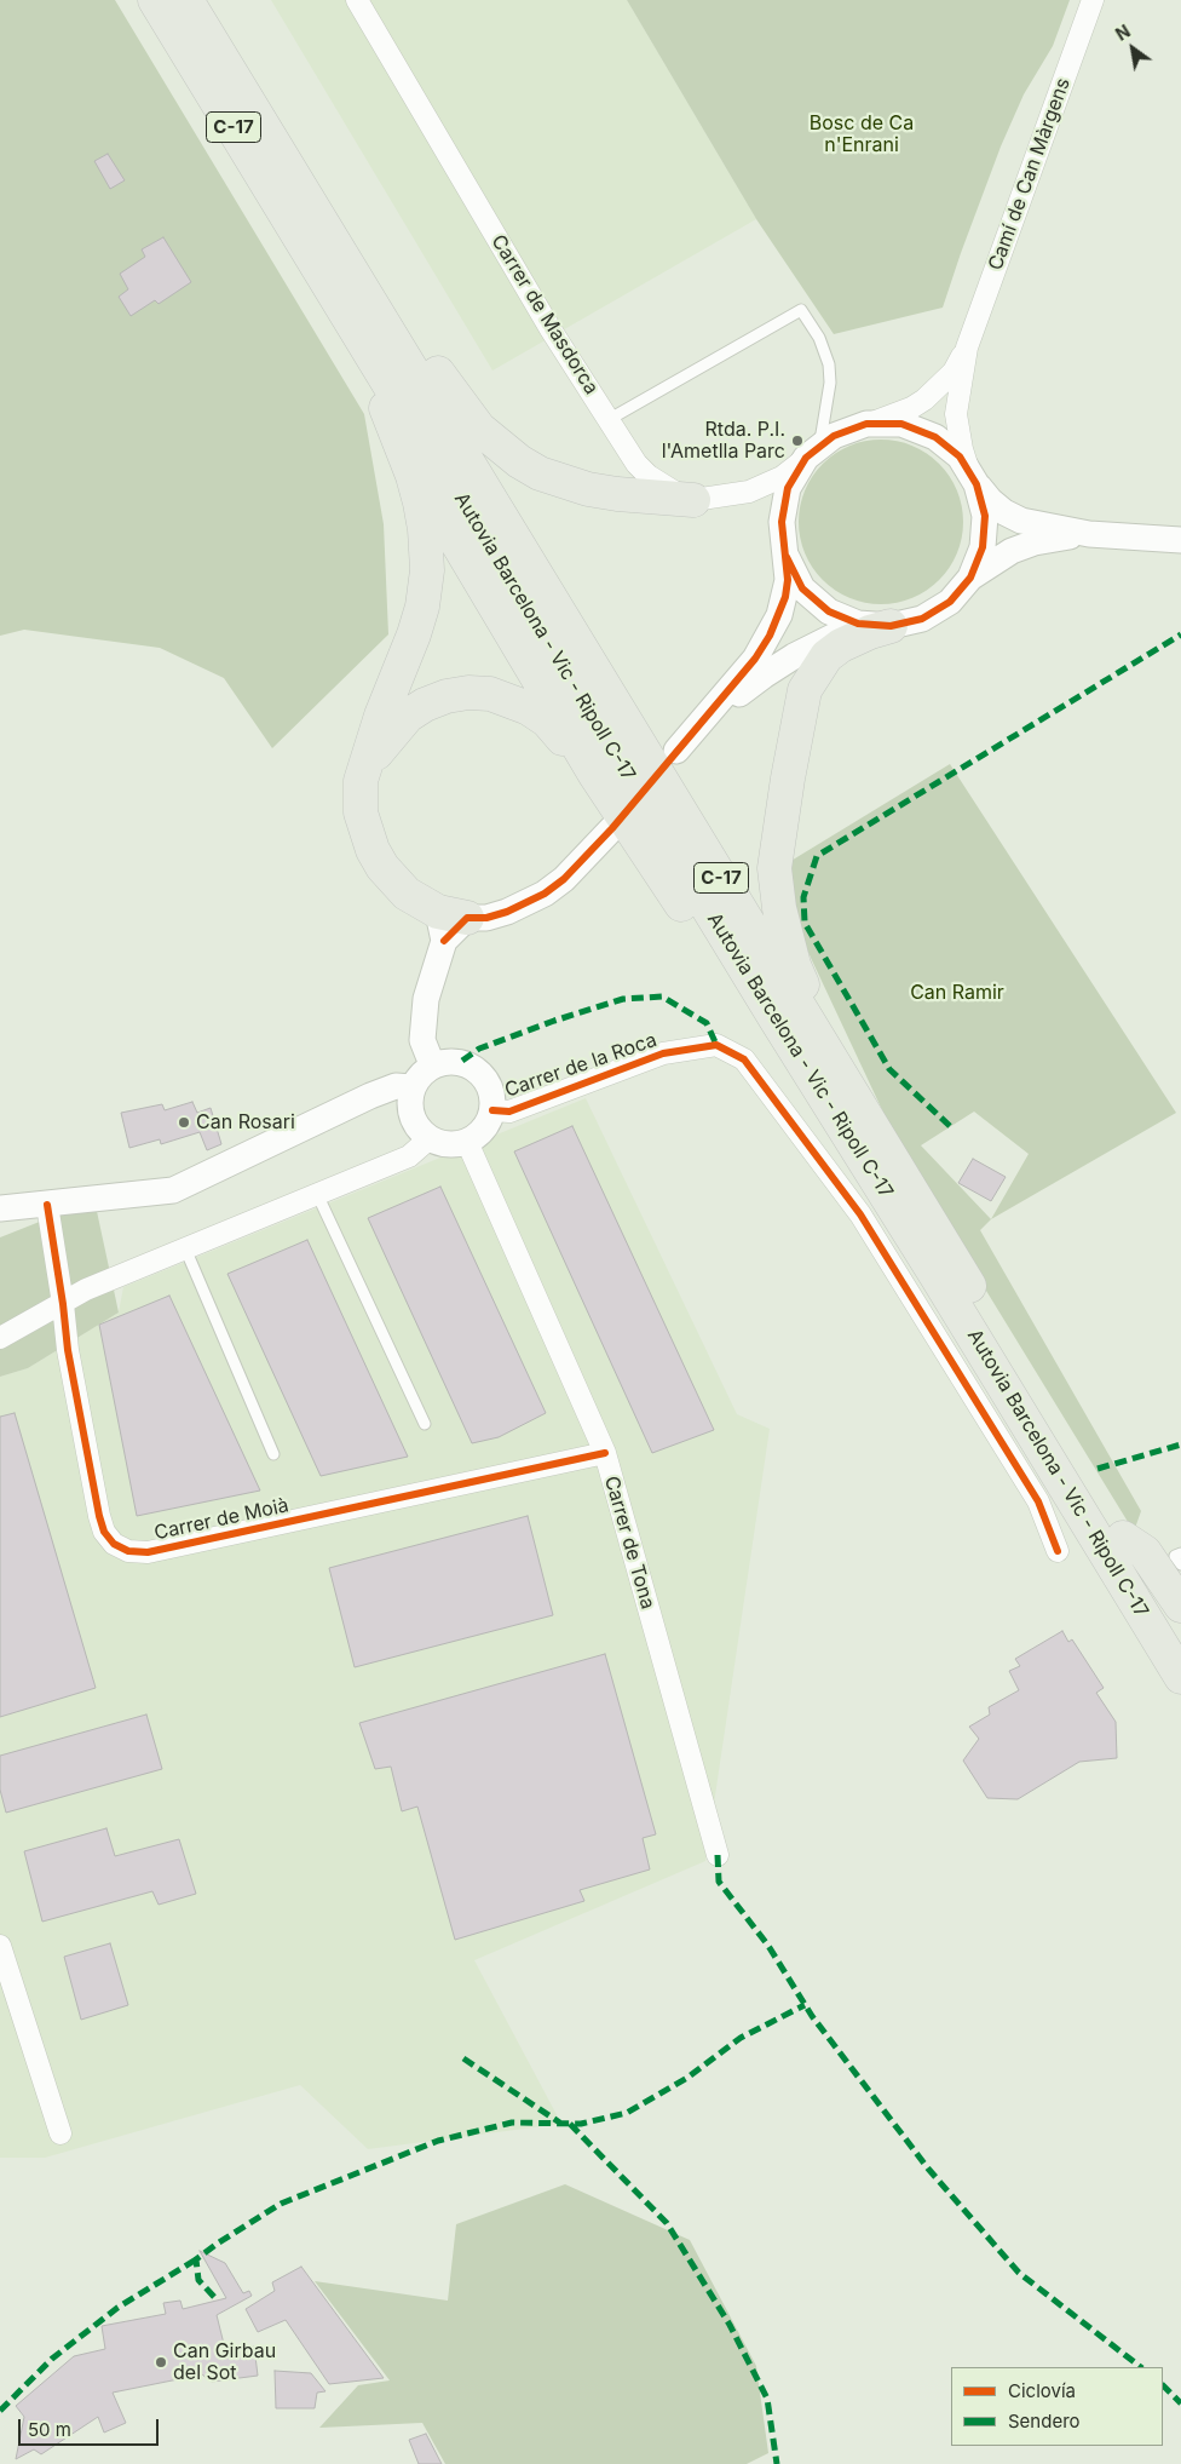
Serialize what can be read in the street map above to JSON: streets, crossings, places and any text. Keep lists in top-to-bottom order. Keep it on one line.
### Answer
{"streets":{"highway":["C-17","Autovia Barcelona - Vic - Ripoll C-17"],"street":["Camí de Can Màrgens","Carrer de Masdorca","Carrer de la Roca","Carrer de Moià","Carrer de Tona"]},"crossings":[["Carrer de la Roca","Carrer de Tona"],["Carrer de Moià","Carrer de Tona"]],"parks":["Bosc de Ca n'Enrani","Can Ramir"],"places":["Rtda. P.I. l'Ametlla Parc","Can Rosari","Can Girbau del Sot"],"legend":["Ciclovía","Sendero"],"scale_bar":"50 m","north":"top left"}
